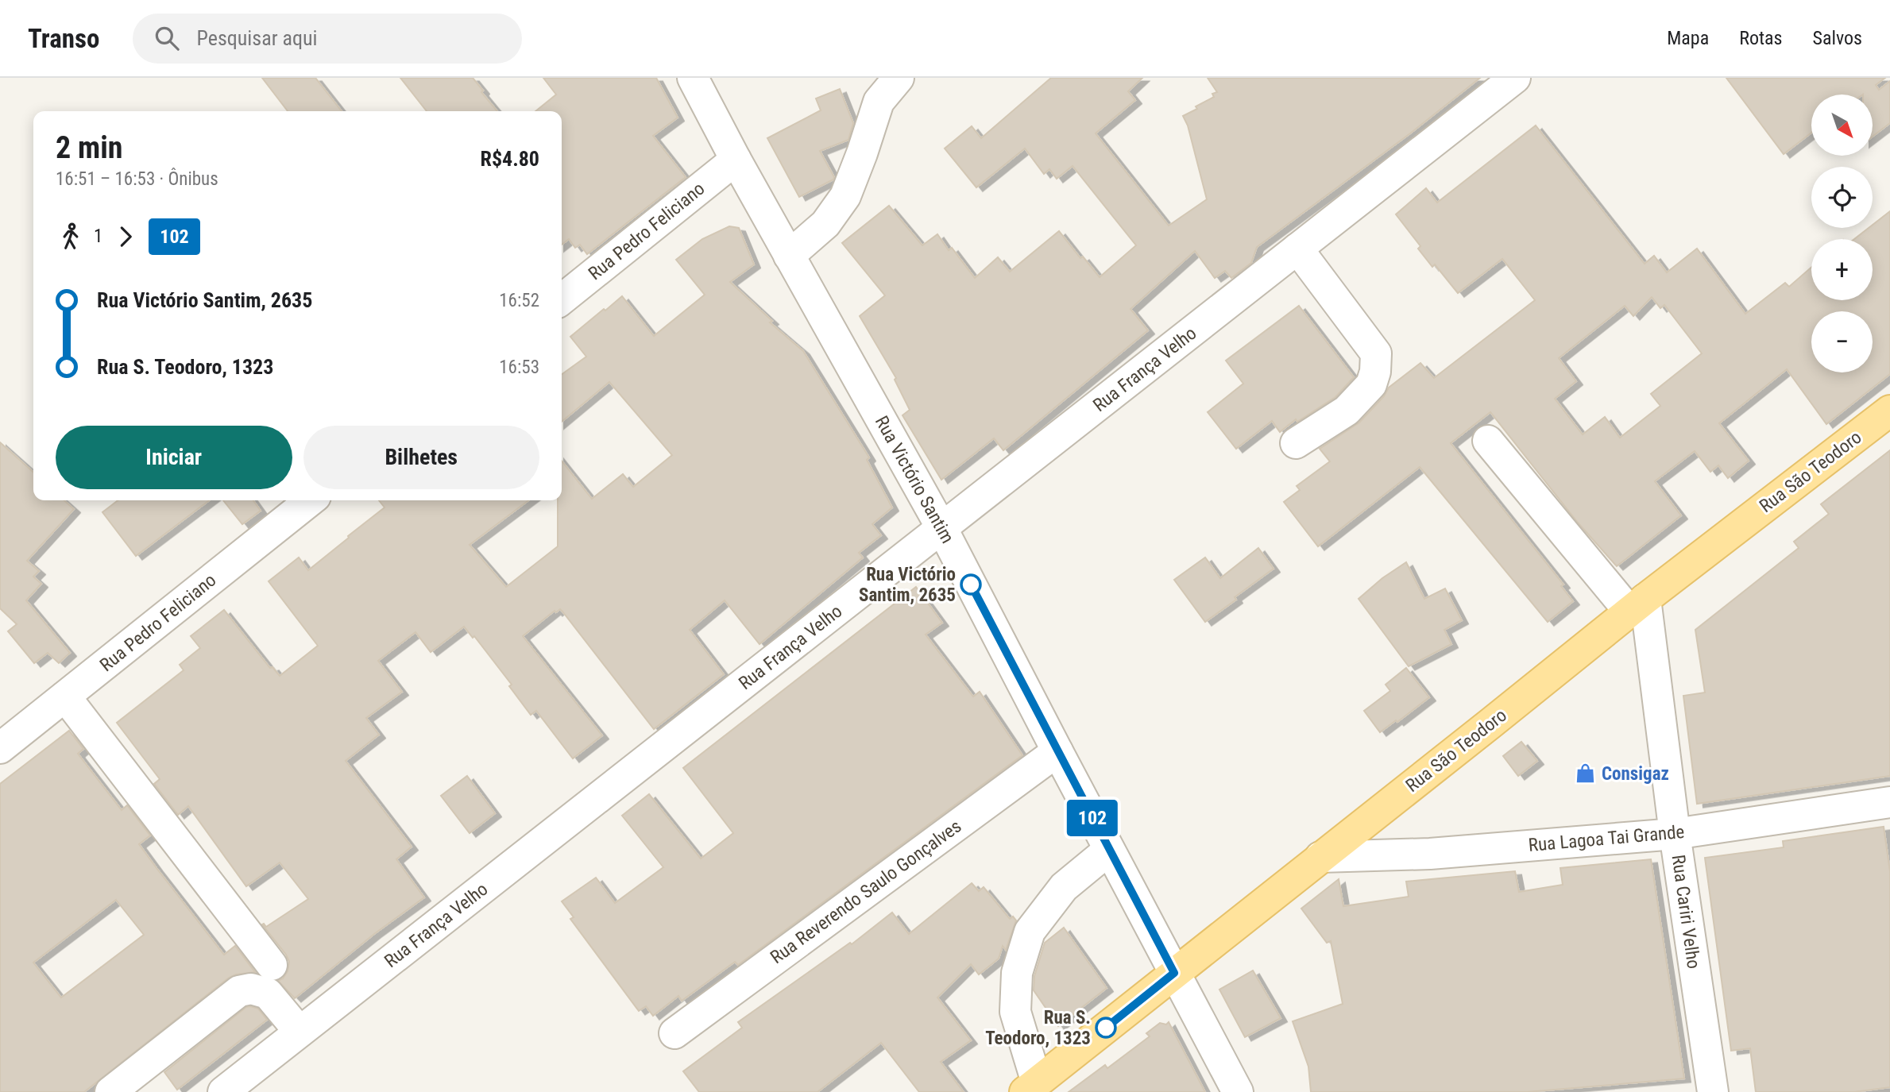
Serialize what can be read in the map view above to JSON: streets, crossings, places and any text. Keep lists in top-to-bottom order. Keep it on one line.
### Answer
{"streets":{"main road":["Rua São Teodoro"],"street":["Rua Pedro Feliciano","Rua França Velho","Rua Victório Santim","Rua Lagoa Tai Grande","Rua Reverendo Saulo Gonçalves","Rua Cariri Velho"]},"crossings":[["Rua Pedro Feliciano","Rua Victório Santim"],["Rua França Velho","Rua Victório Santim"],["Rua São Teodoro","Rua Victório Santim"],["Rua São Teodoro","Rua Lagoa Tai Grande"],["Rua São Teodoro","Rua Cariri Velho"],["Rua Victório Santim","Rua Reverendo Saulo Gonçalves"],["Rua Lagoa Tai Grande","Rua Cariri Velho"]],"places":{"other":["Rua Victório Santim, 2635","Rua S. Teodoro, 1323"],"shop":["Consigaz"]},"lines":["bus line 102"],"north":"bottom right","page":{"header":"Transo","search":"Pesquisar aqui","nav":["Mapa","Rotas","Salvos"],"on_map":"102","map_buttons":["+","−"],"heading":["2 min","16:51 – 16:53 · Ônibus","R$4.80"],"legs":["1","102"],"list":[{"name":"Rua Victório Santim, 2635","value":"16:52"},{"name":"Rua S. Teodoro, 1323","value":"16:53"}],"buttons":["Iniciar","Bilhetes"]}}
